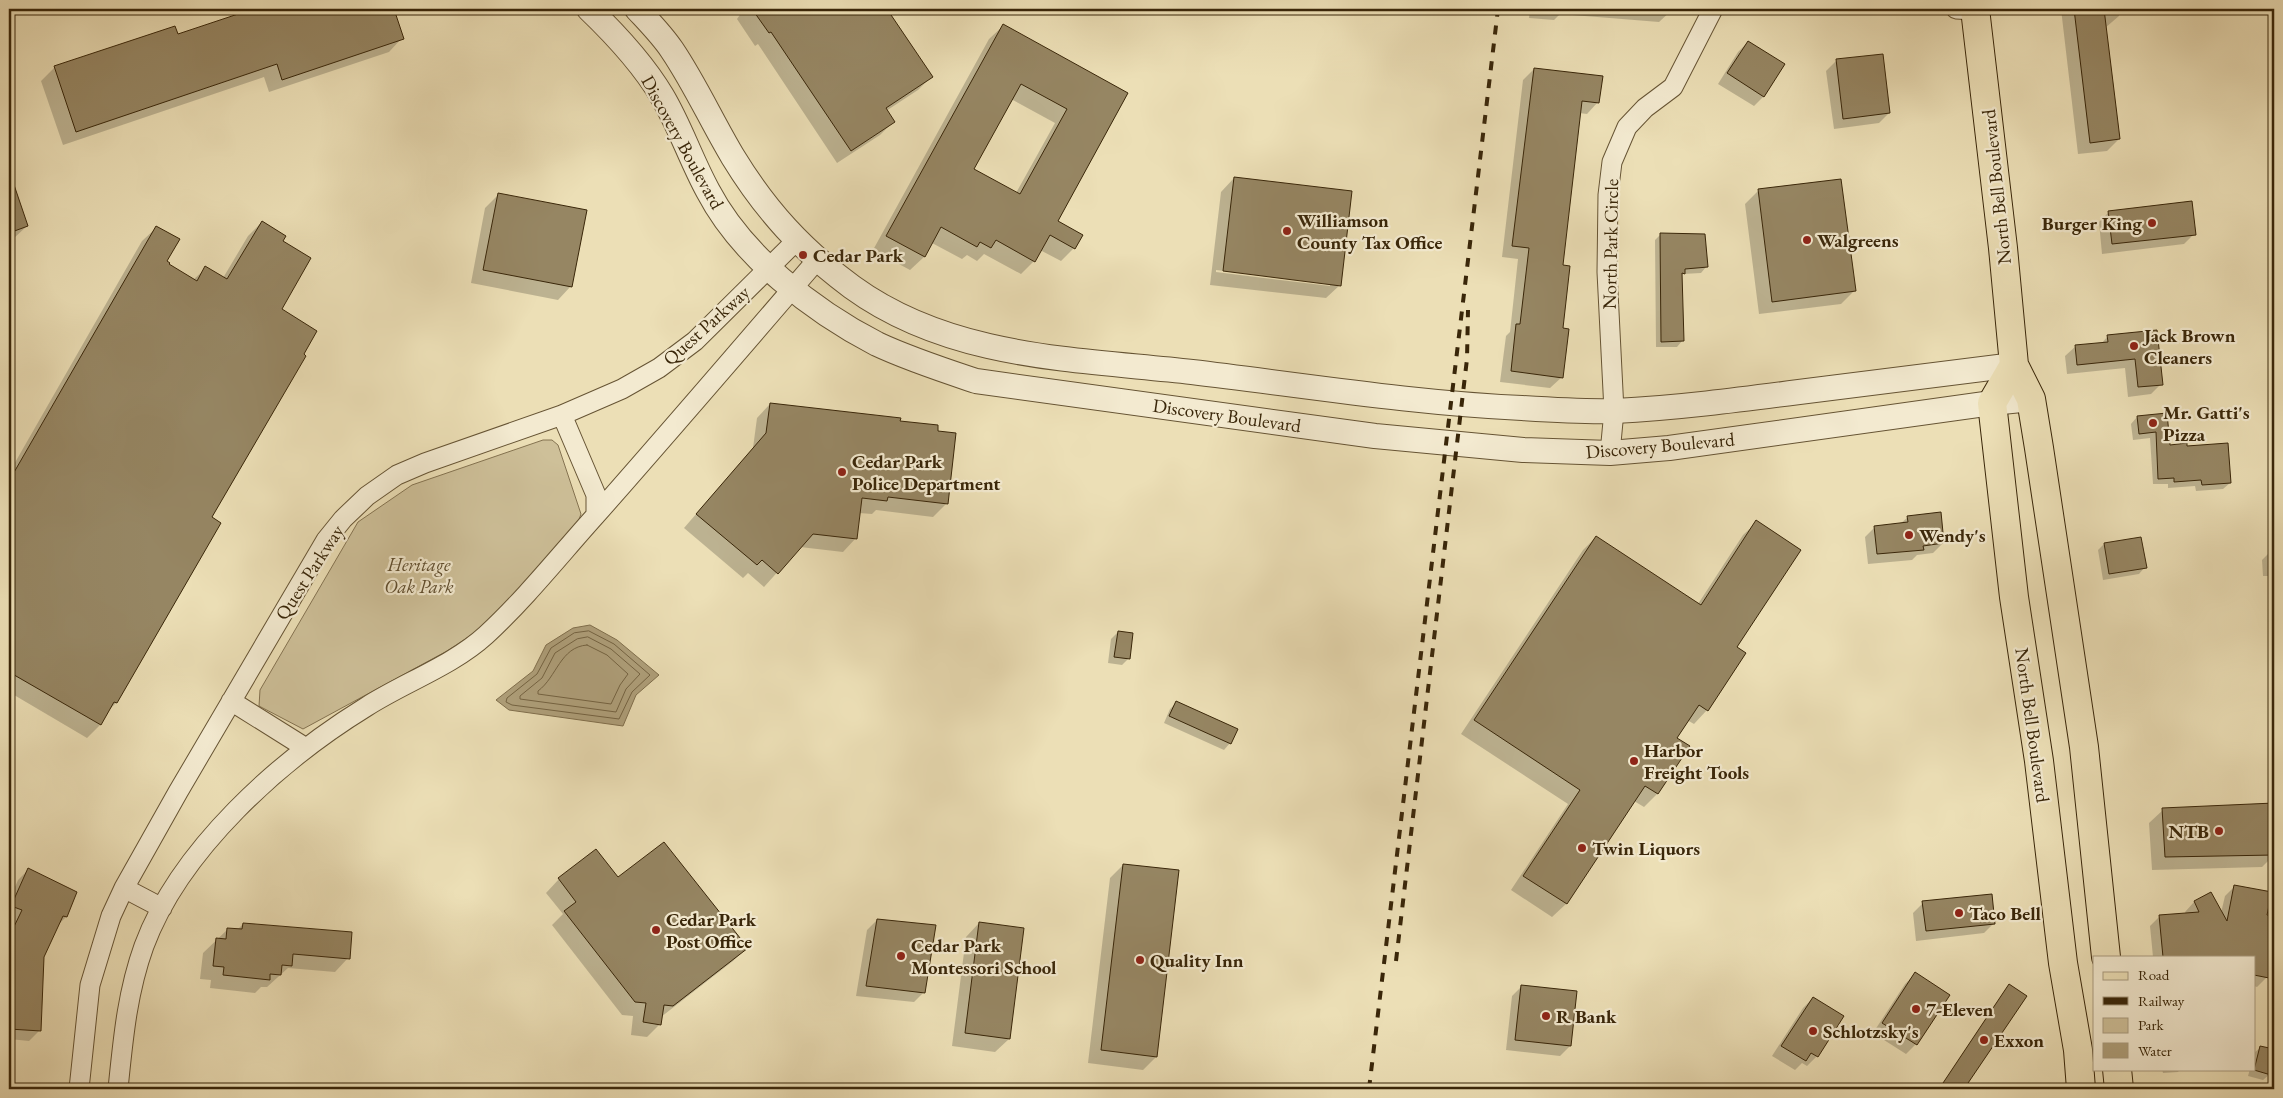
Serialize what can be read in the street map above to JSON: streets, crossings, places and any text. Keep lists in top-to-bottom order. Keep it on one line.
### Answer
{"streets":{"main road":["North Bell Boulevard"],"street":["Discovery Boulevard","North Park Circle","Quest Parkway"]},"crossings":[["Discovery Boulevard","North Bell Boulevard"],["Discovery Boulevard","North Park Circle"],["Discovery Boulevard","Quest Parkway"]],"parks":["Heritage Oak Park"],"places":["Burger King","Williamson County Tax Office","Walgreens","Cedar Park","Jack Brown Cleaners","Mr. Gatti's Pizza","Cedar Park Police Department","Wendy's","Harbor Freight Tools","NTB","Twin Liquors","Taco Bell","Cedar Park Post Office","Cedar Park Montessori School","Quality Inn","7-Eleven","R Bank","Schlotzsky's","Exxon"],"legend":["Road","Railway","Park","Water"]}
